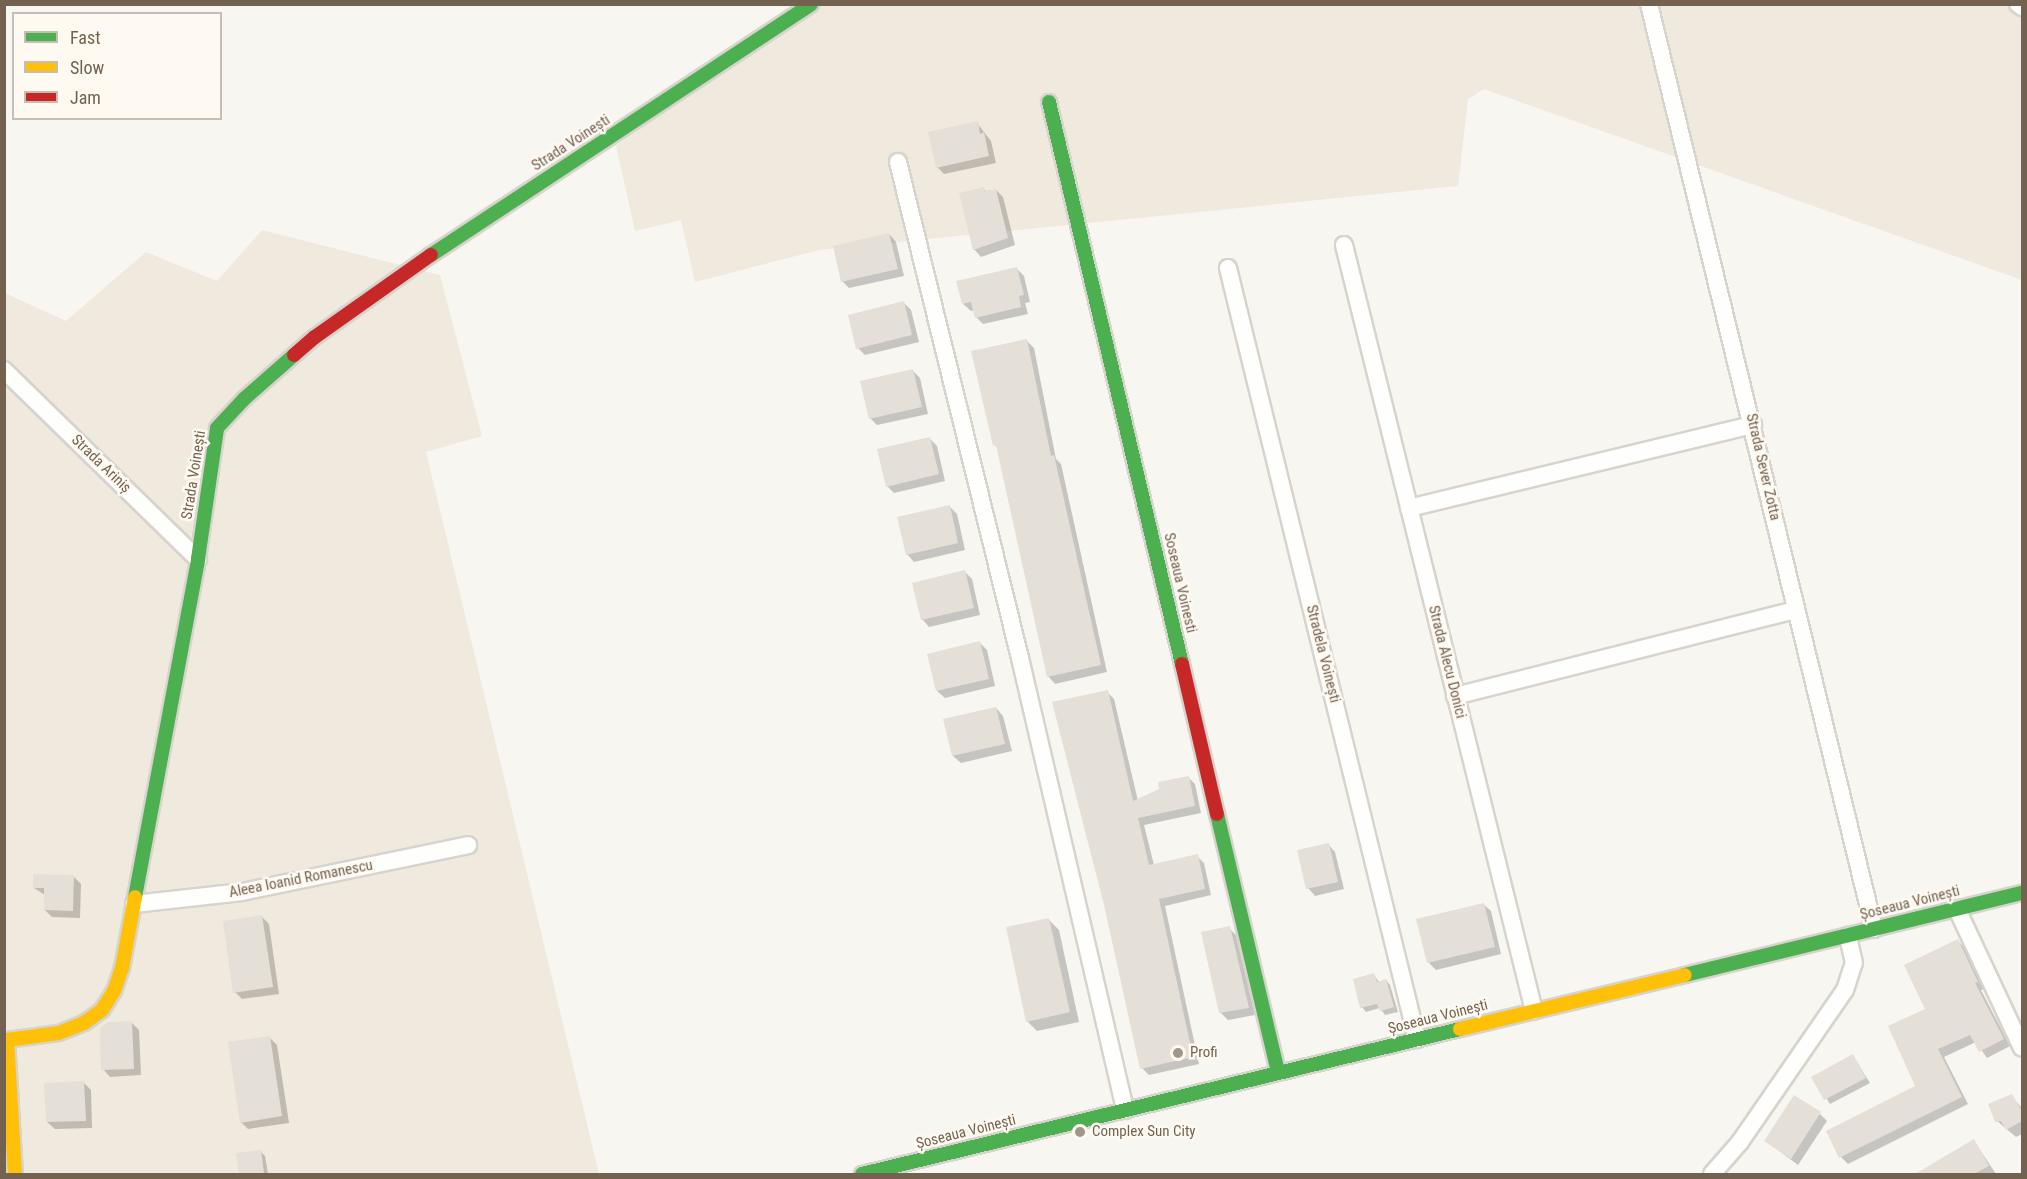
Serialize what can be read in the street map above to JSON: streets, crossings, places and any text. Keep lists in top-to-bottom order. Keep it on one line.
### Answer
{"streets":{"street":["Strada Voinești","Strada Ariniș","Strada Sever Zotta","Soseaua Voinesti","Stradela Voinești","Strada Alecu Donici","Aleea Ioanid Romanescu","Șoseaua Voinești"]},"crossings":[["Strada Voinești","Strada Ariniș"],["Strada Voinești","Aleea Ioanid Romanescu"],["Strada Sever Zotta","Șoseaua Voinești"],["Soseaua Voinesti","Șoseaua Voinești"],["Stradela Voinești","Șoseaua Voinești"],["Strada Alecu Donici","Șoseaua Voinești"]],"places":["Profi","Complex Sun City"],"legend":["Fast","Slow","Jam"]}
